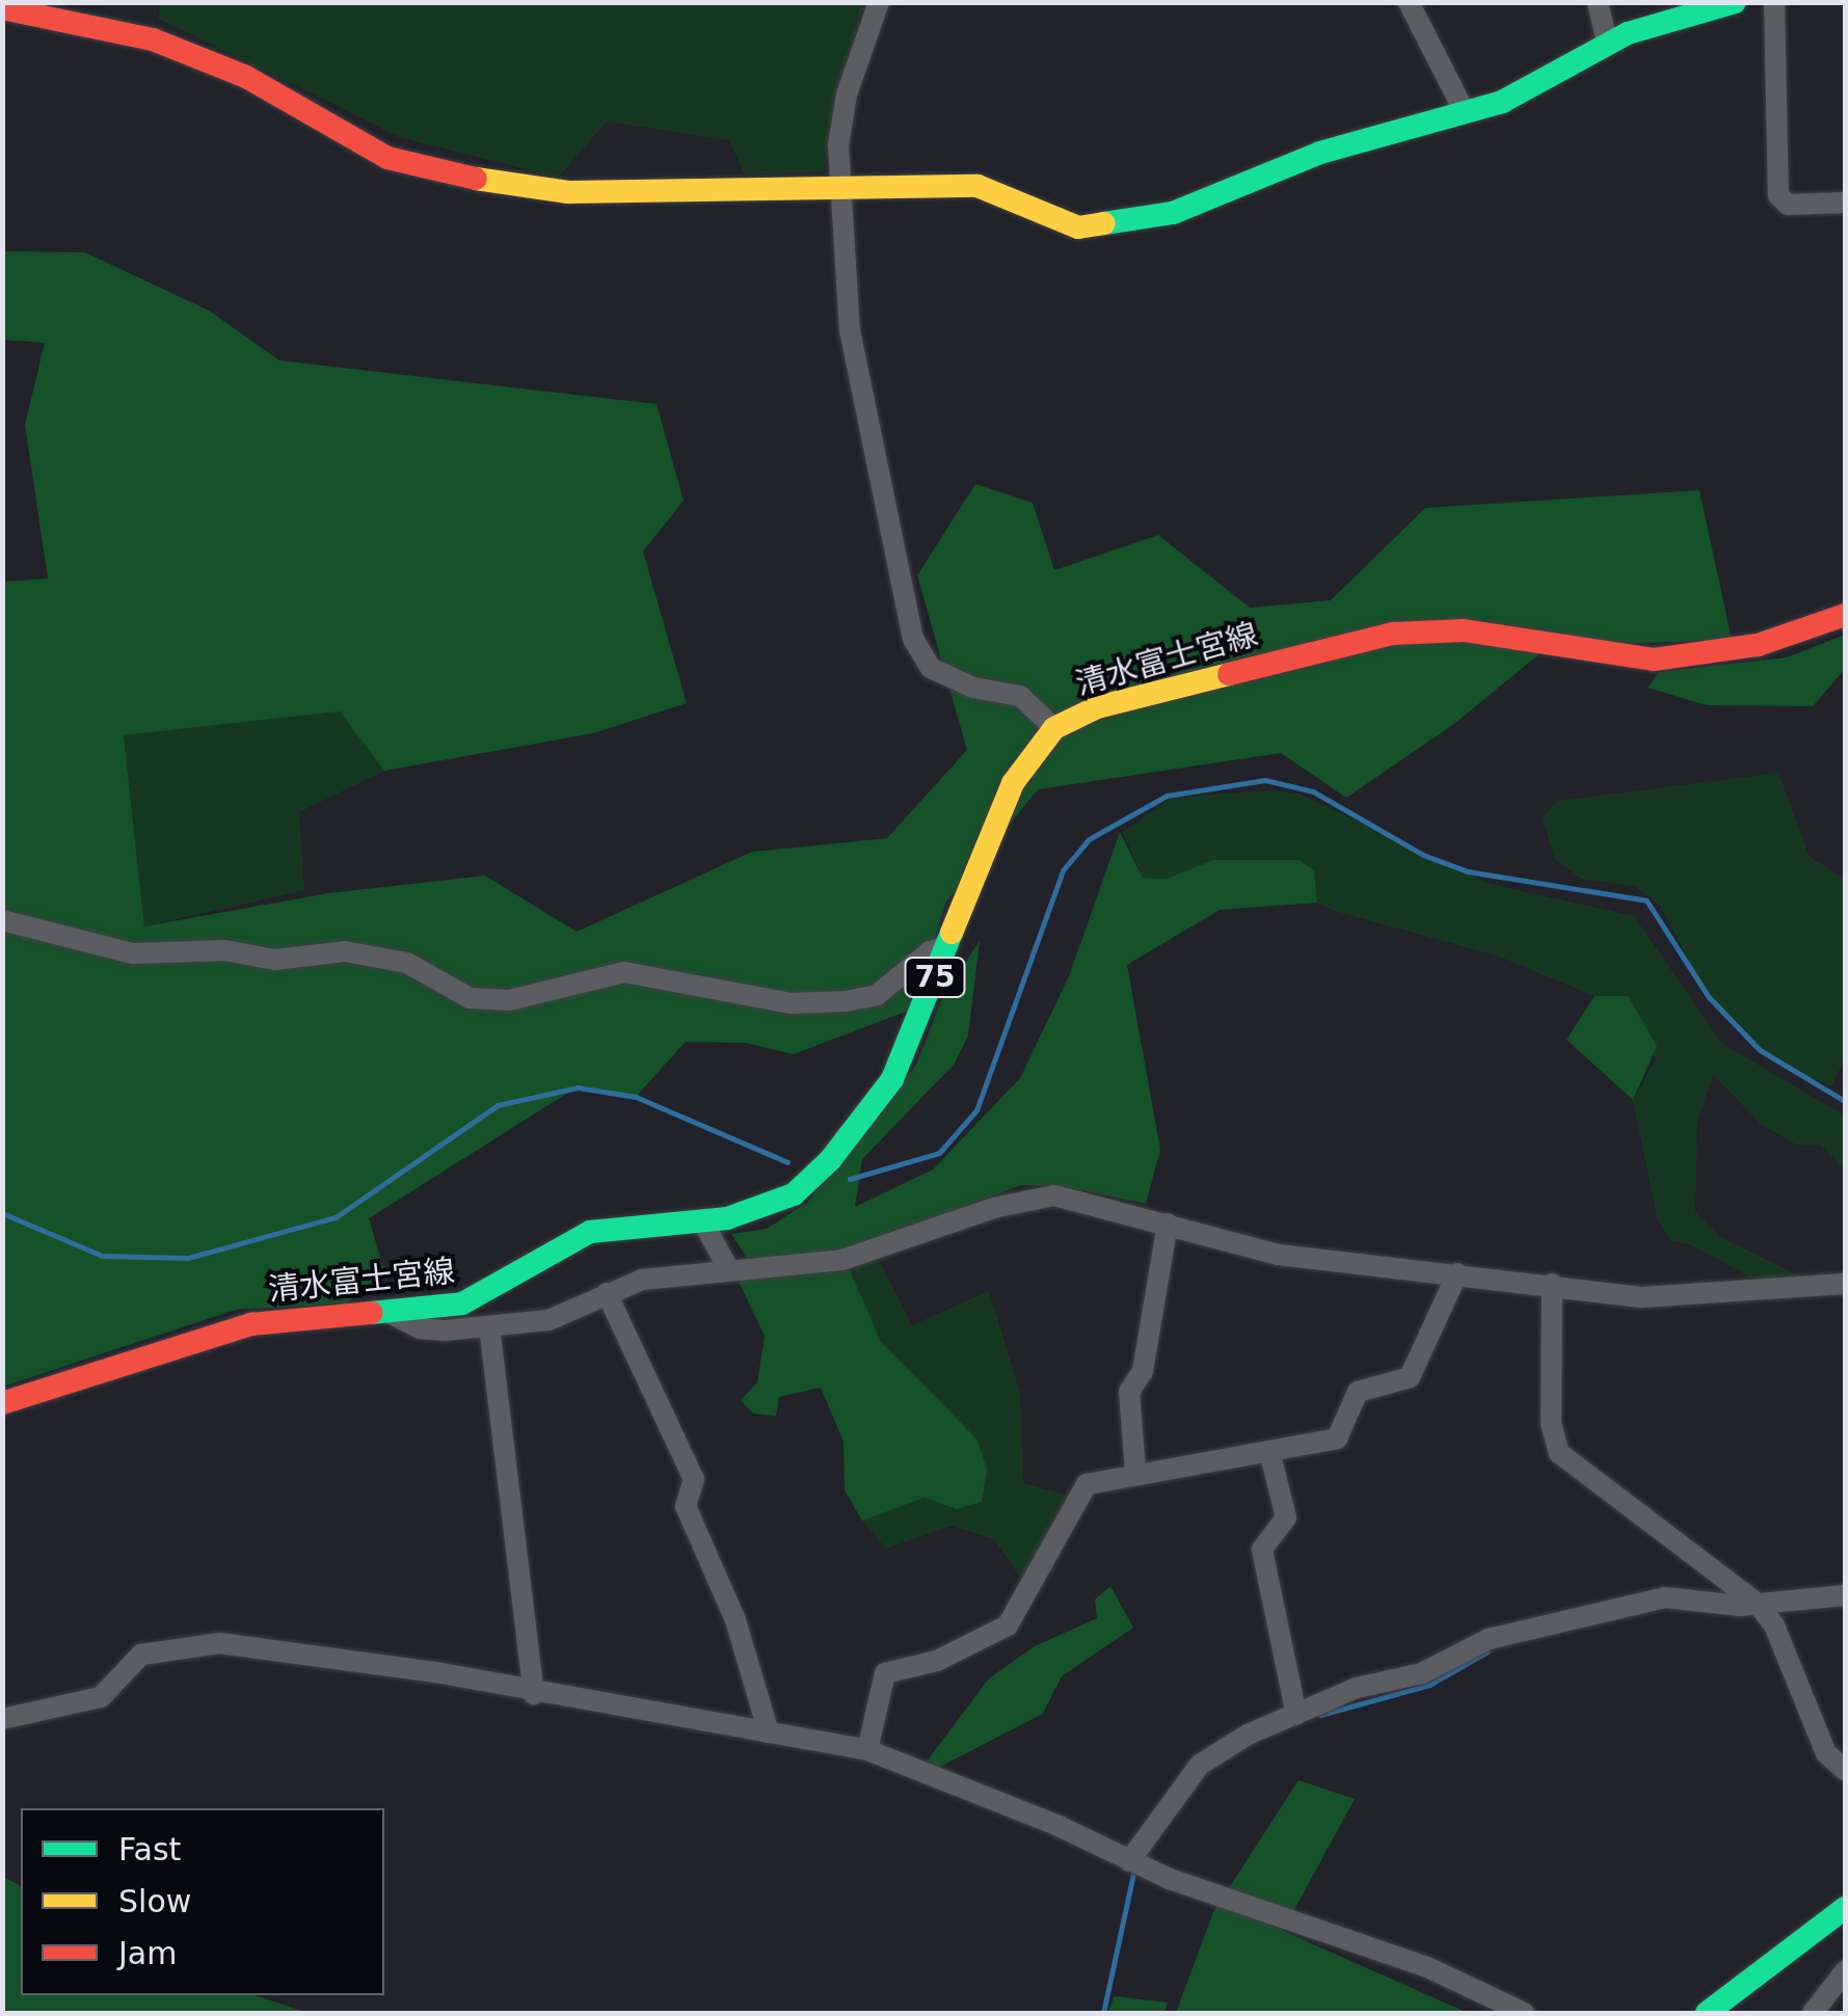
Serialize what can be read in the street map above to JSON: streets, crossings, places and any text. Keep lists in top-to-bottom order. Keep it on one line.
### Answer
{"streets":{"main road":["清水富士宮線","75"]},"legend":["Fast","Slow","Jam"]}
